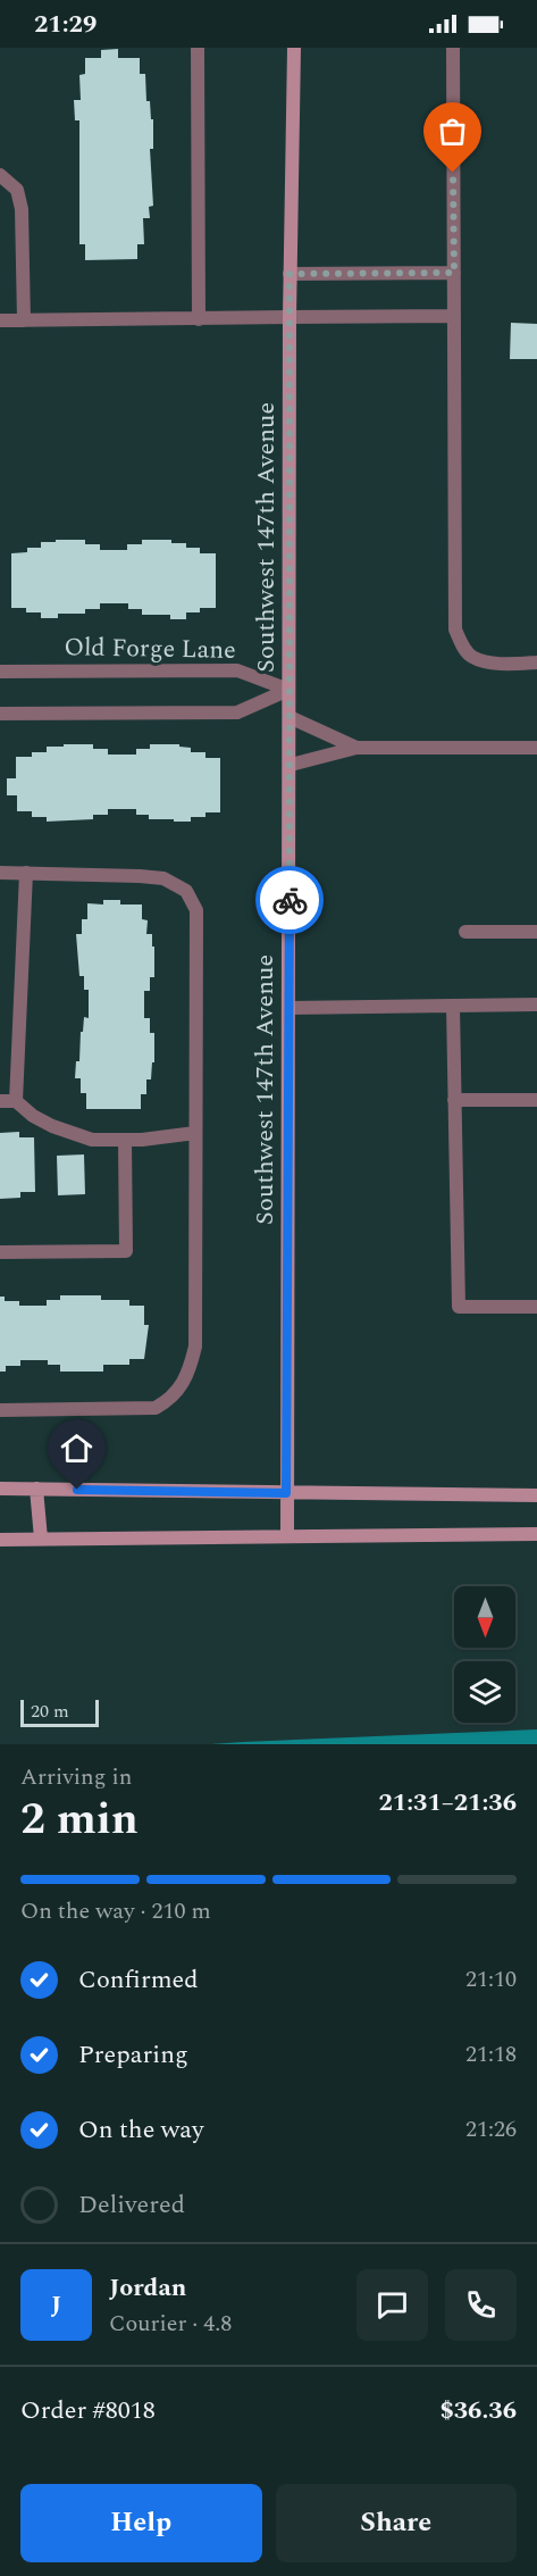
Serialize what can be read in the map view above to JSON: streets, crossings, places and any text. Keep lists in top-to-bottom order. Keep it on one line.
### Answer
{"streets":{"street":["Southwest 147th Avenue","Old Forge Lane"]},"crossings":[["Southwest 147th Avenue","Old Forge Lane"]],"scale_bar":"20 m","north":"bottom","page":{"status":"21:29","scale":"20 m","heading":["2 min","Arriving in","21:31–21:36"],"panel":["Jordan","Courier · 4.8","Order #8018","$36.36"],"bar":"On the way · 210 m","list":[["Confirmed","21:10"],["Preparing","21:18"],["On the way","21:26"],"Delivered"],"round":"J","buttons":["Help","Share"]}}
